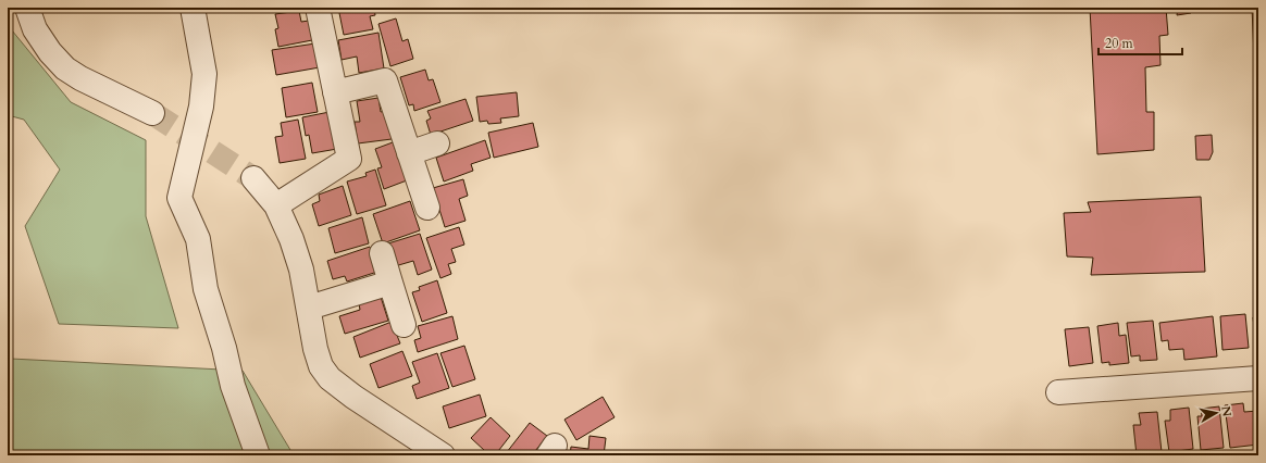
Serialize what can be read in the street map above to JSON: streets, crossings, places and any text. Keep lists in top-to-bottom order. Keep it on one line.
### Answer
{"scale_bar":"20 m","north":"right"}
